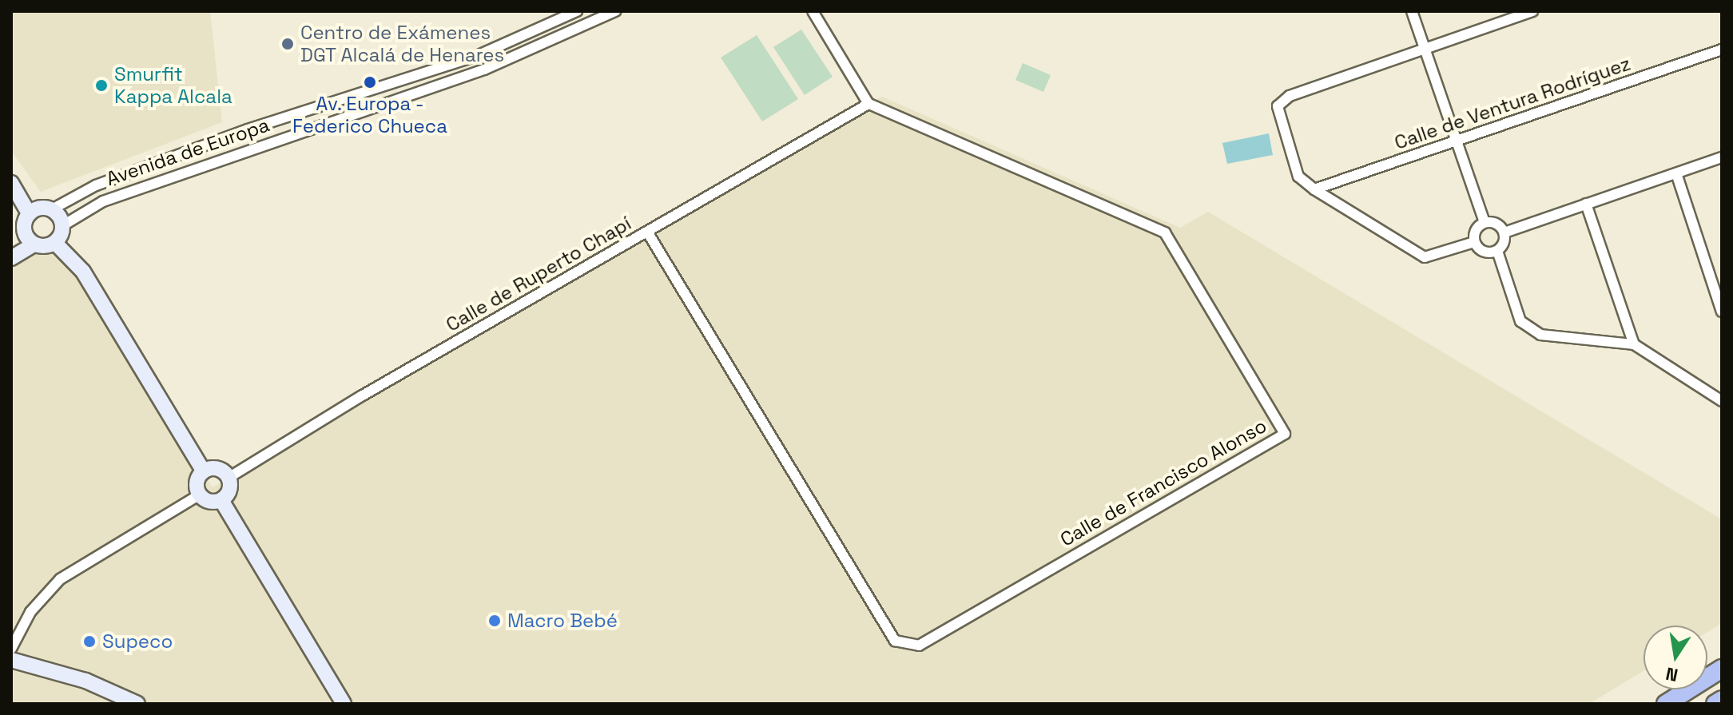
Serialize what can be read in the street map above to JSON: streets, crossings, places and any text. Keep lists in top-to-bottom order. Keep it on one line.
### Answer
{"streets":{"street":["Calle de Ventura Rodríguez","Avenida de Europa","Calle de Ruperto Chapí","Calle de Francisco Alonso"]},"crossings":[["Calle de Ruperto Chapí","Calle de Francisco Alonso"]],"places":["Centro de Exámenes DGT Alcalá de Henares","Av. Europa - Federico Chueca","Smurfit Kappa Alcala","Macro Bebé","Supeco"],"north":"bottom"}
